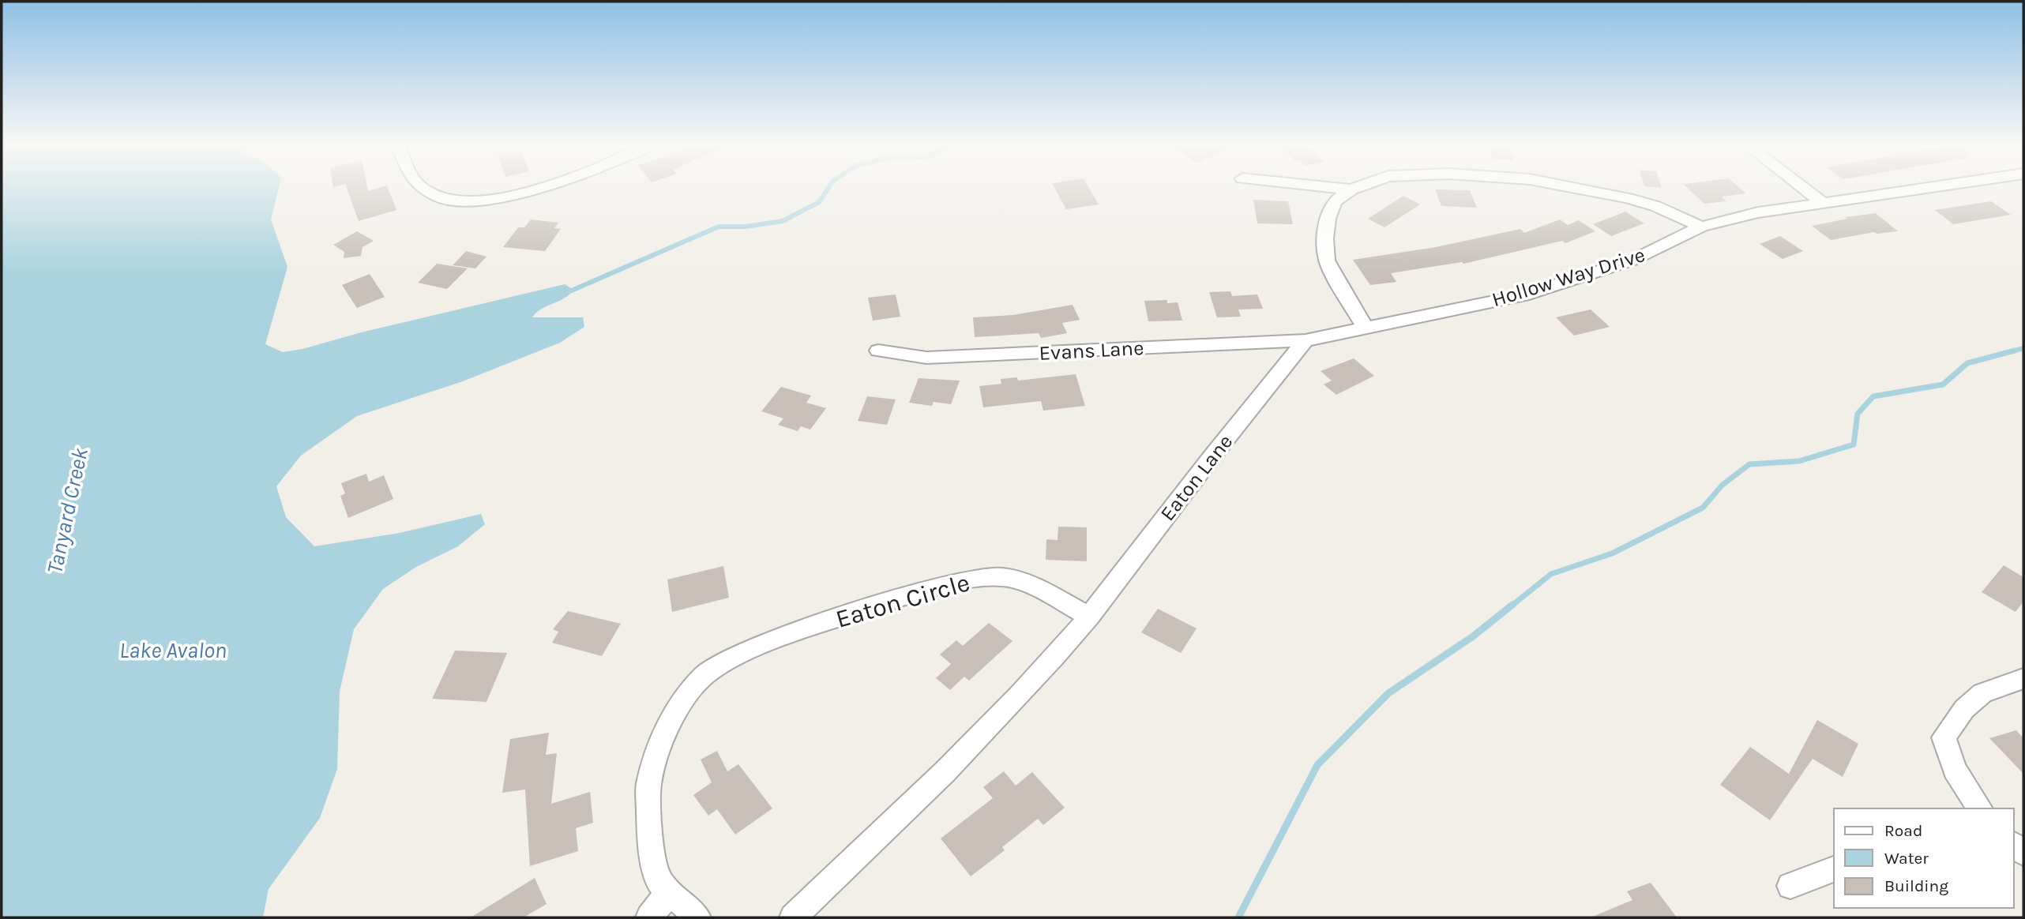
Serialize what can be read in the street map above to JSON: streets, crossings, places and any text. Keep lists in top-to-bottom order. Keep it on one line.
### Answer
{"streets":{"street":["Hollow Way Drive","Evans Lane","Eaton Lane","Eaton Circle"]},"crossings":[["Hollow Way Drive","Evans Lane"],["Hollow Way Drive","Eaton Lane"],["Evans Lane","Eaton Lane"],["Eaton Lane","Eaton Circle"]],"water":["Tanyard Creek","Lake Avalon"],"legend":["Road","Water","Building"]}
